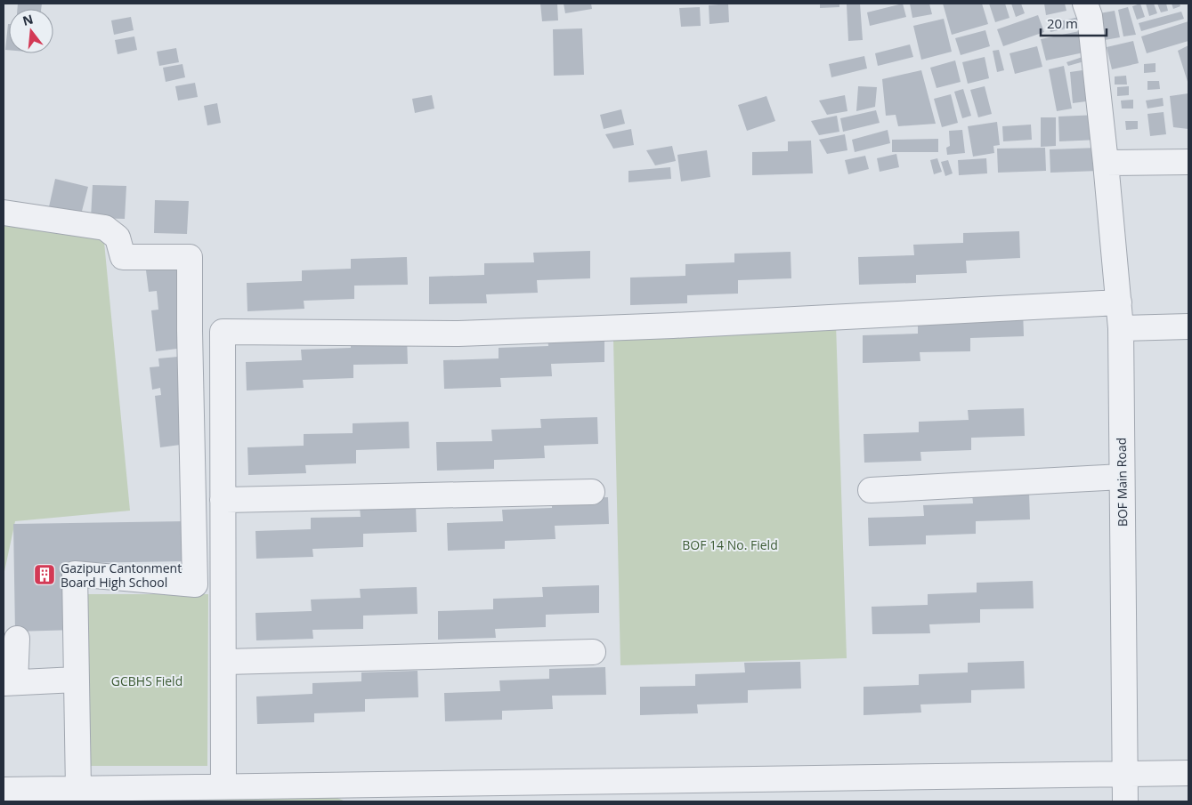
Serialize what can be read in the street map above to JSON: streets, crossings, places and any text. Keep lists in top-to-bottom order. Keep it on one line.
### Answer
{"streets":{"street":["BOF Main Road"]},"parks":["BOF 14 No. Field","GCBHS Field"],"places":{"building":["Gazipur Cantonment Board High School"]},"scale_bar":"20 m","north":"top"}
